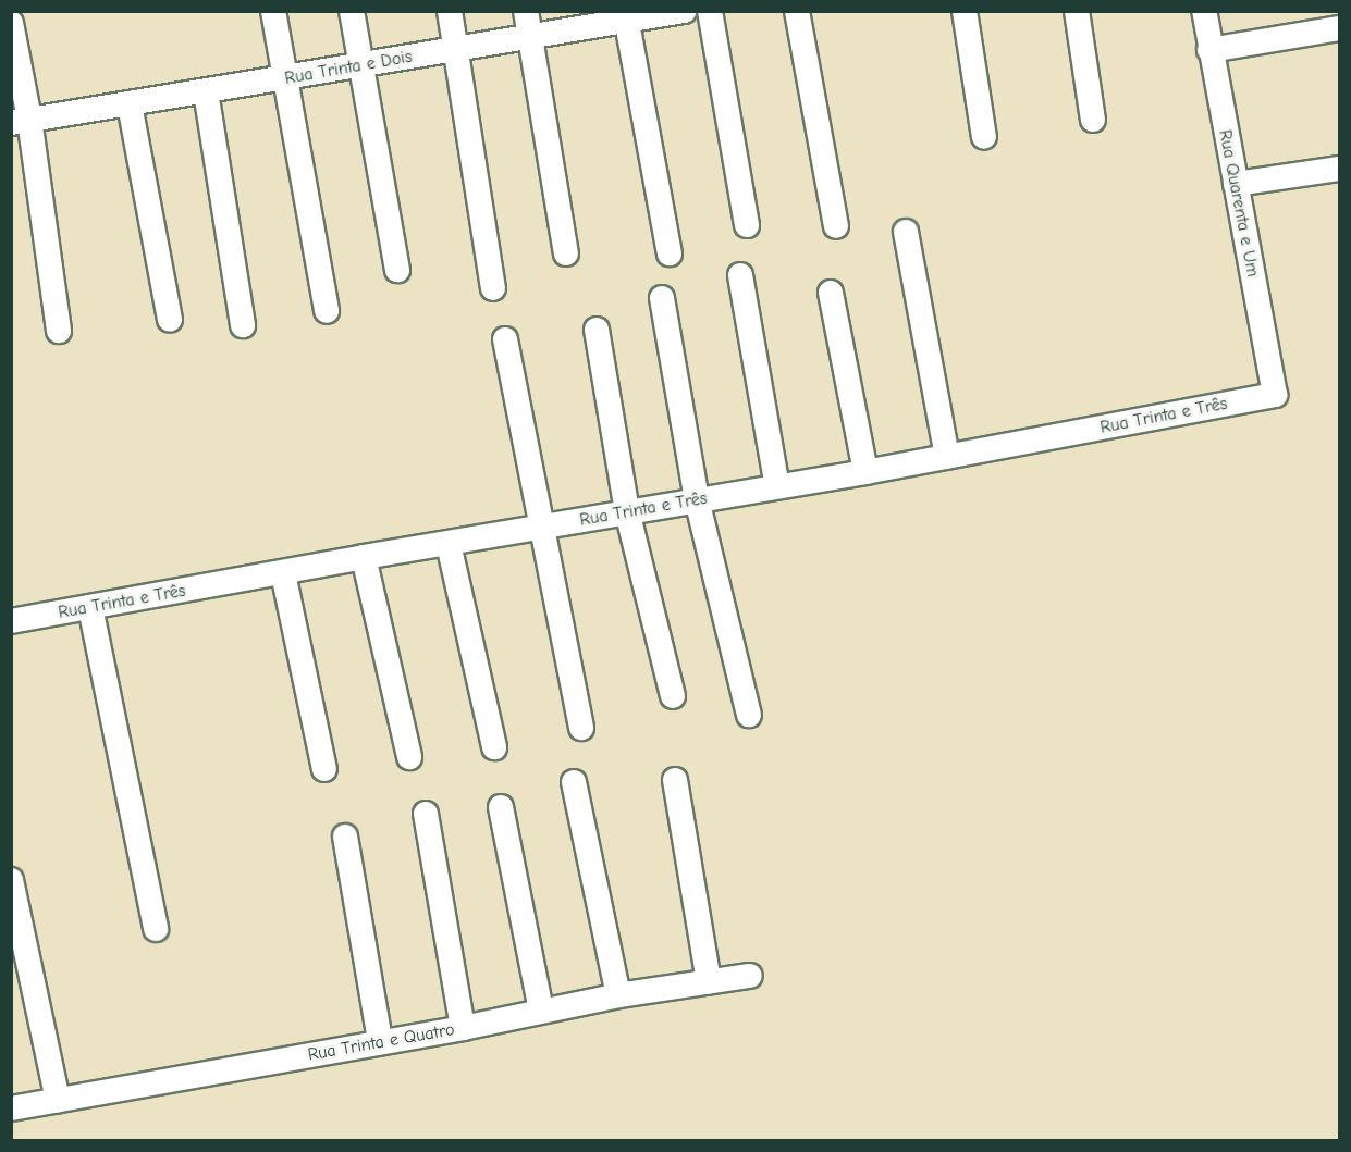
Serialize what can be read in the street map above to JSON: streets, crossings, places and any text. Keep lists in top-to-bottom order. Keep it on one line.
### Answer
{"streets":{"street":["Rua Trinta e Dois","Rua Quarenta e Um","Rua Trinta e Três","Rua Trinta e Quatro"]},"crossings":[["Rua Quarenta e Um","Rua Trinta e Três"]]}
